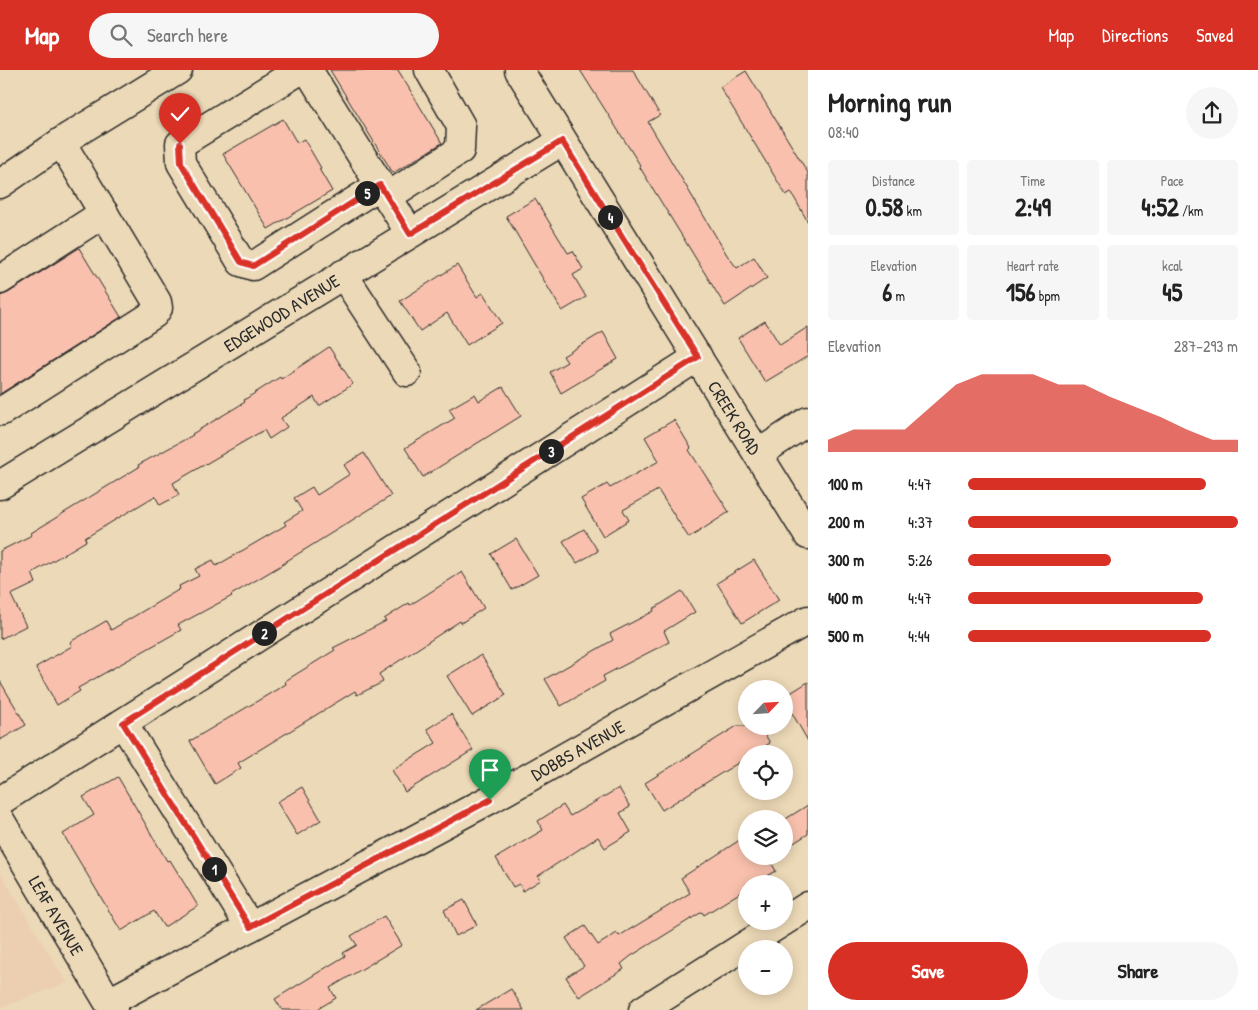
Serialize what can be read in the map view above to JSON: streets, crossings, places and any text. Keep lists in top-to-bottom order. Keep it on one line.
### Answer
{"streets":{"street":["EDGEWOOD AVENUE","CREEK ROAD","DOBBS AVENUE","LEAF AVENUE"]},"crossings":[["EDGEWOOD AVENUE","CREEK ROAD"],["DOBBS AVENUE","LEAF AVENUE"]],"north":"top right","page":{"header":"Map","search":"Search here","nav":["Map","Directions","Saved"],"heading":["Morning run","08:40"],"stats":[["Distance","0.58 km"],["Time","2:49"],["Pace","4:52 /km"],["Elevation","6 m"],["Heart rate","156 bpm"],["kcal","45"]],"pins":["5","4","3","2","1"],"chart":["Elevation","287–293 m"],"list":[{"name":"100 m","note":"4:47"},{"name":"200 m","note":"4:37"},{"name":"300 m","note":"5:26"},{"name":"400 m","note":"4:47"},{"name":"500 m","note":"4:44"}],"map_buttons":["+","−"],"buttons":["Save","Share"]}}
